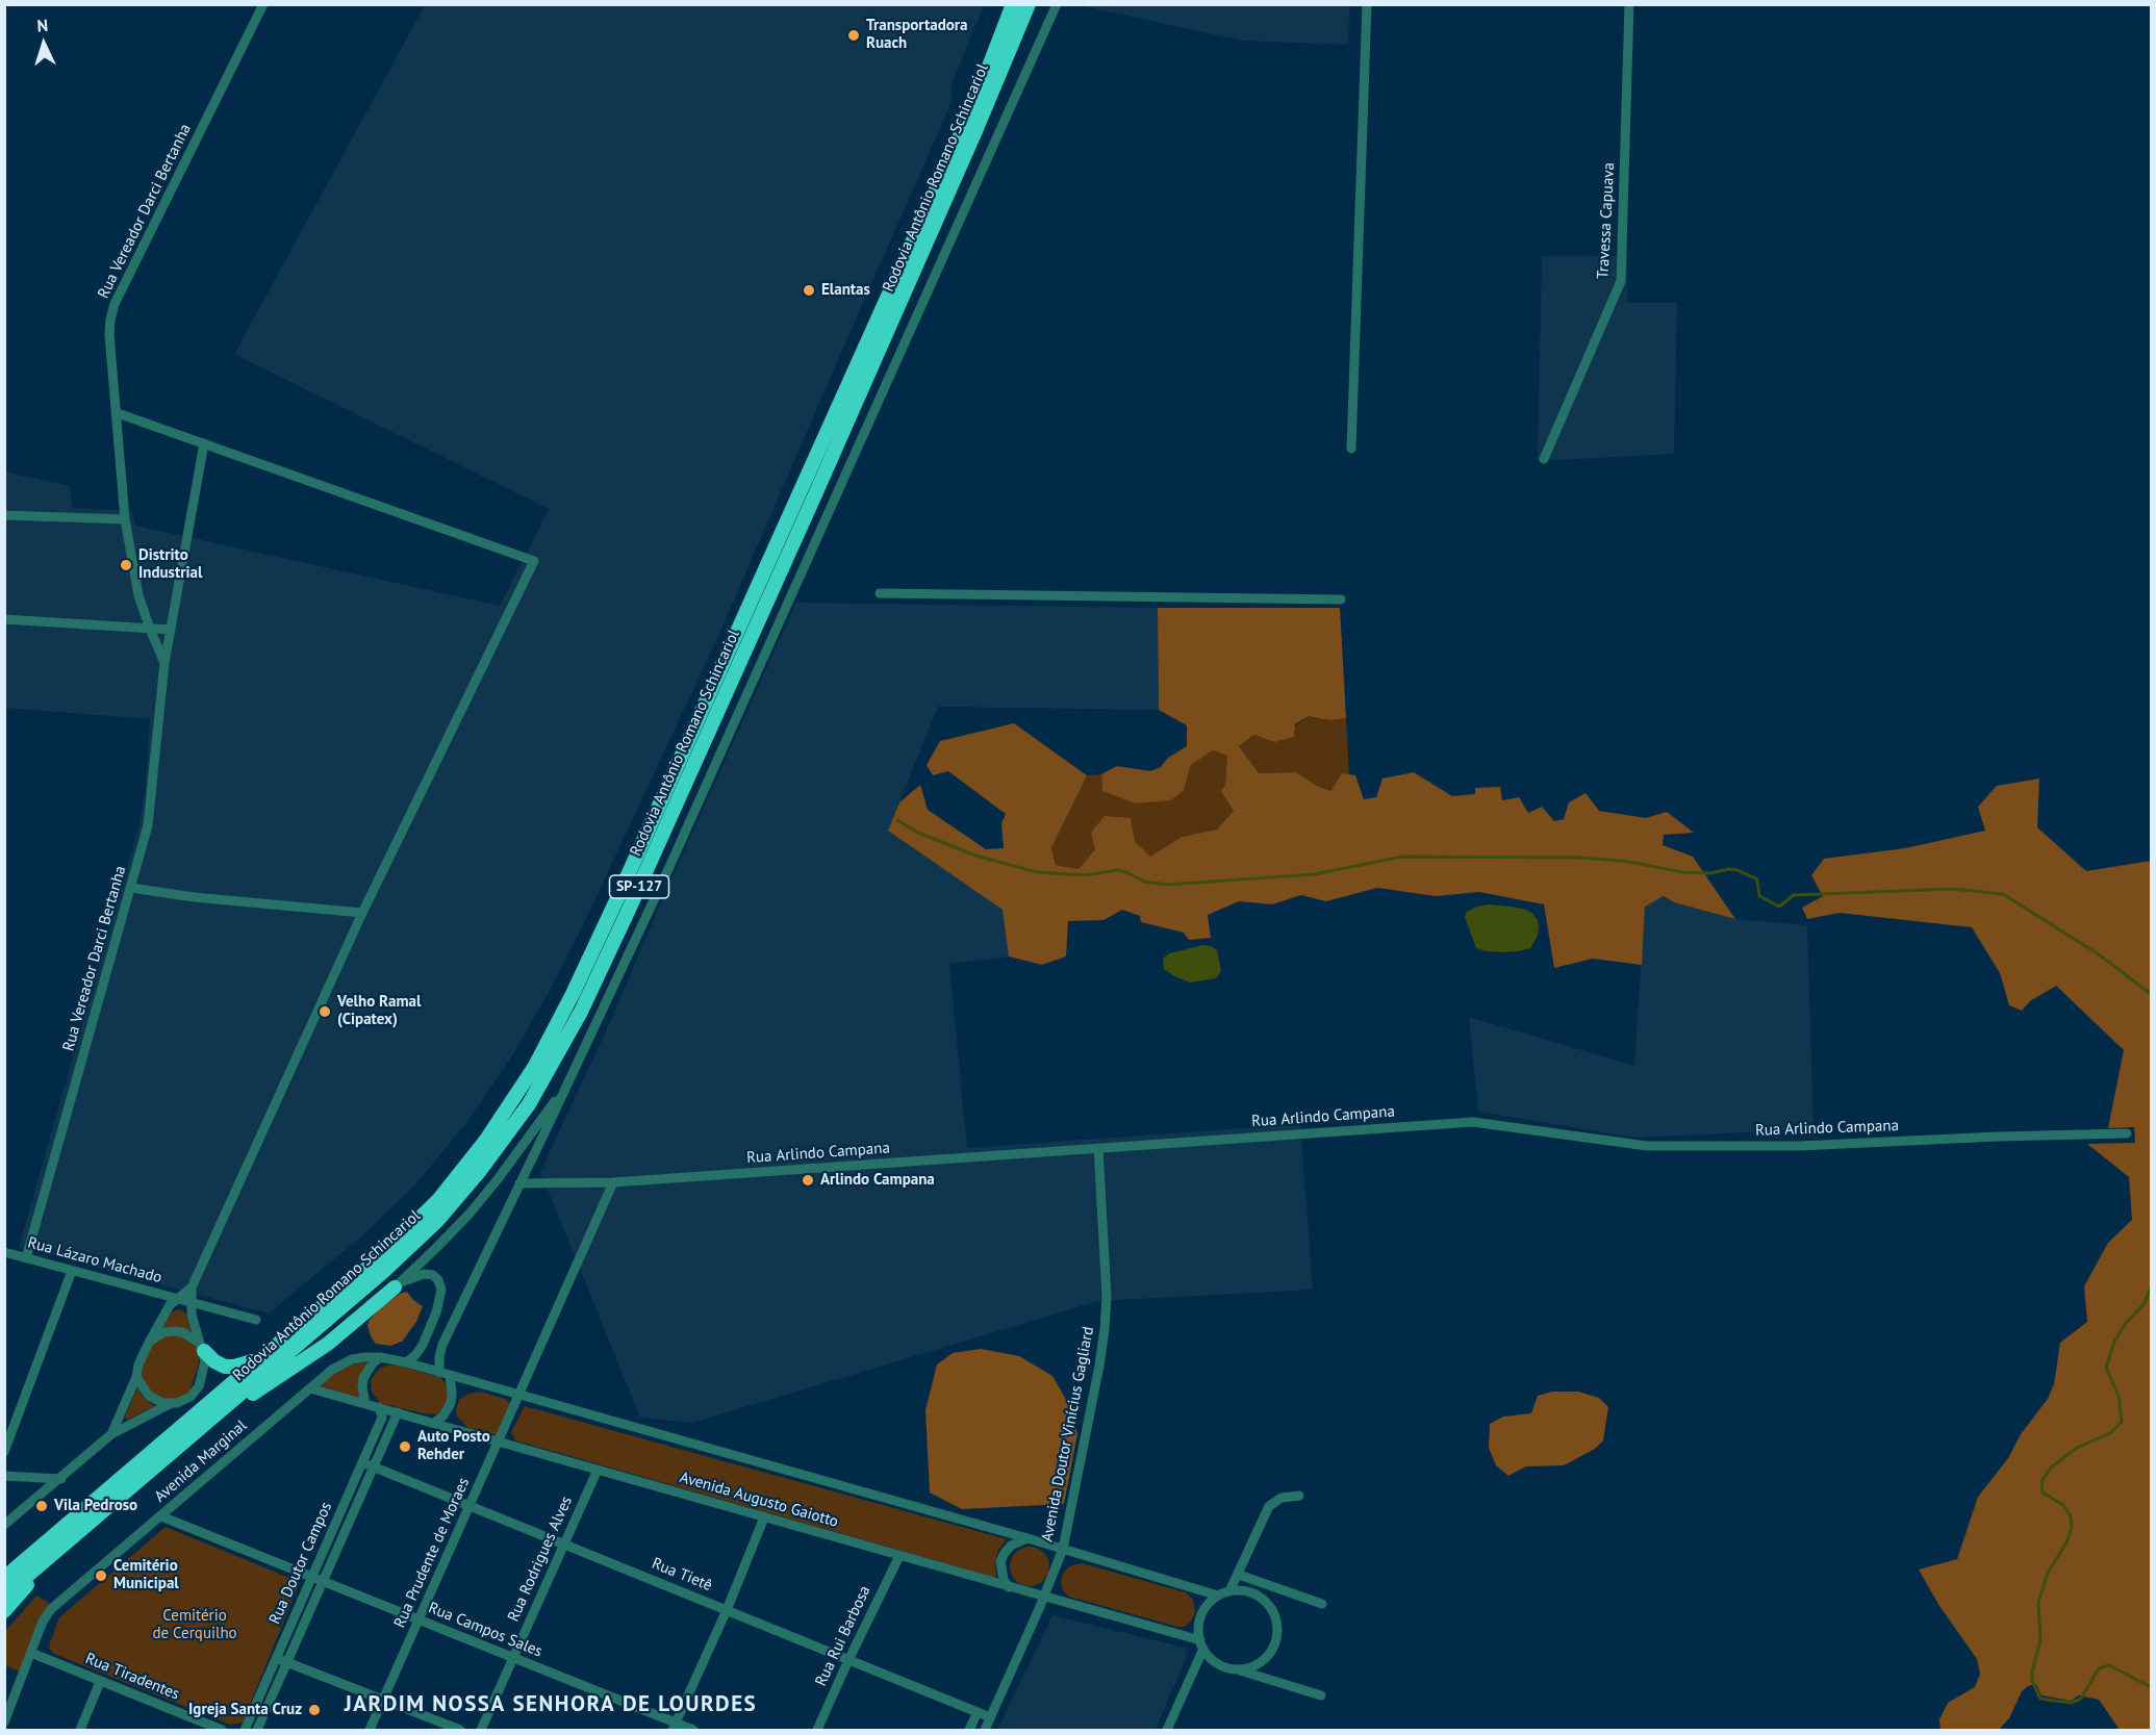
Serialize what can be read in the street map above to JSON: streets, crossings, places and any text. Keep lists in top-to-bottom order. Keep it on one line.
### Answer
{"streets":{"highway":["Rodovia Antônio Romano Schincariol","SP-127"],"street":["Rua Vereador Darci Bertanha","Travessa Capuava","Rua Arlindo Campana","Rua Lázaro Machado","Avenida Doutor Vinícius Gagliard","Avenida Marginal","Avenida Augusto Gaiotto","Rua Prudente de Moraes","Rua Rodrigues Alves","Rua Doutor Campos","Rua Tietê","Rua Campos Sales","Rua Rui Barbosa","Rua Tiradentes"]},"crossings":[["Rua Vereador Darci Bertanha","Rua Lázaro Machado"],["Rua Arlindo Campana","Avenida Doutor Vinícius Gagliard"],["Rua Arlindo Campana","Rua Prudente de Moraes"],["Avenida Doutor Vinícius Gagliard","Avenida Augusto Gaiotto"],["Avenida Doutor Vinícius Gagliard","Rua Tietê"],["Avenida Marginal","Avenida Augusto Gaiotto"],["Avenida Marginal","Rua Campos Sales"],["Avenida Marginal","Rua Tiradentes"],["Avenida Augusto Gaiotto","Rua Prudente de Moraes"],["Avenida Augusto Gaiotto","Rua Rodrigues Alves"],["Avenida Augusto Gaiotto","Rua Doutor Campos"],["Avenida Augusto Gaiotto","Rua Rui Barbosa"],["Rua Prudente de Moraes","Rua Tietê"],["Rua Prudente de Moraes","Rua Campos Sales"],["Rua Rodrigues Alves","Rua Tietê"],["Rua Rodrigues Alves","Rua Campos Sales"],["Rua Doutor Campos","Rua Tietê"],["Rua Doutor Campos","Rua Campos Sales"],["Rua Tietê","Rua Rui Barbosa"]],"districts":["JARDIM NOSSA SENHORA DE LOURDES"],"parks":["Cemitério de Cerquilho"],"places":["Transportadora Ruach","Elantas","Distrito Industrial","Velho Ramal (Cipatex)","Arlindo Campana","Auto Posto Rehder","Vila Pedroso","Cemitério Municipal","Igreja Santa Cruz"],"north":"top"}
